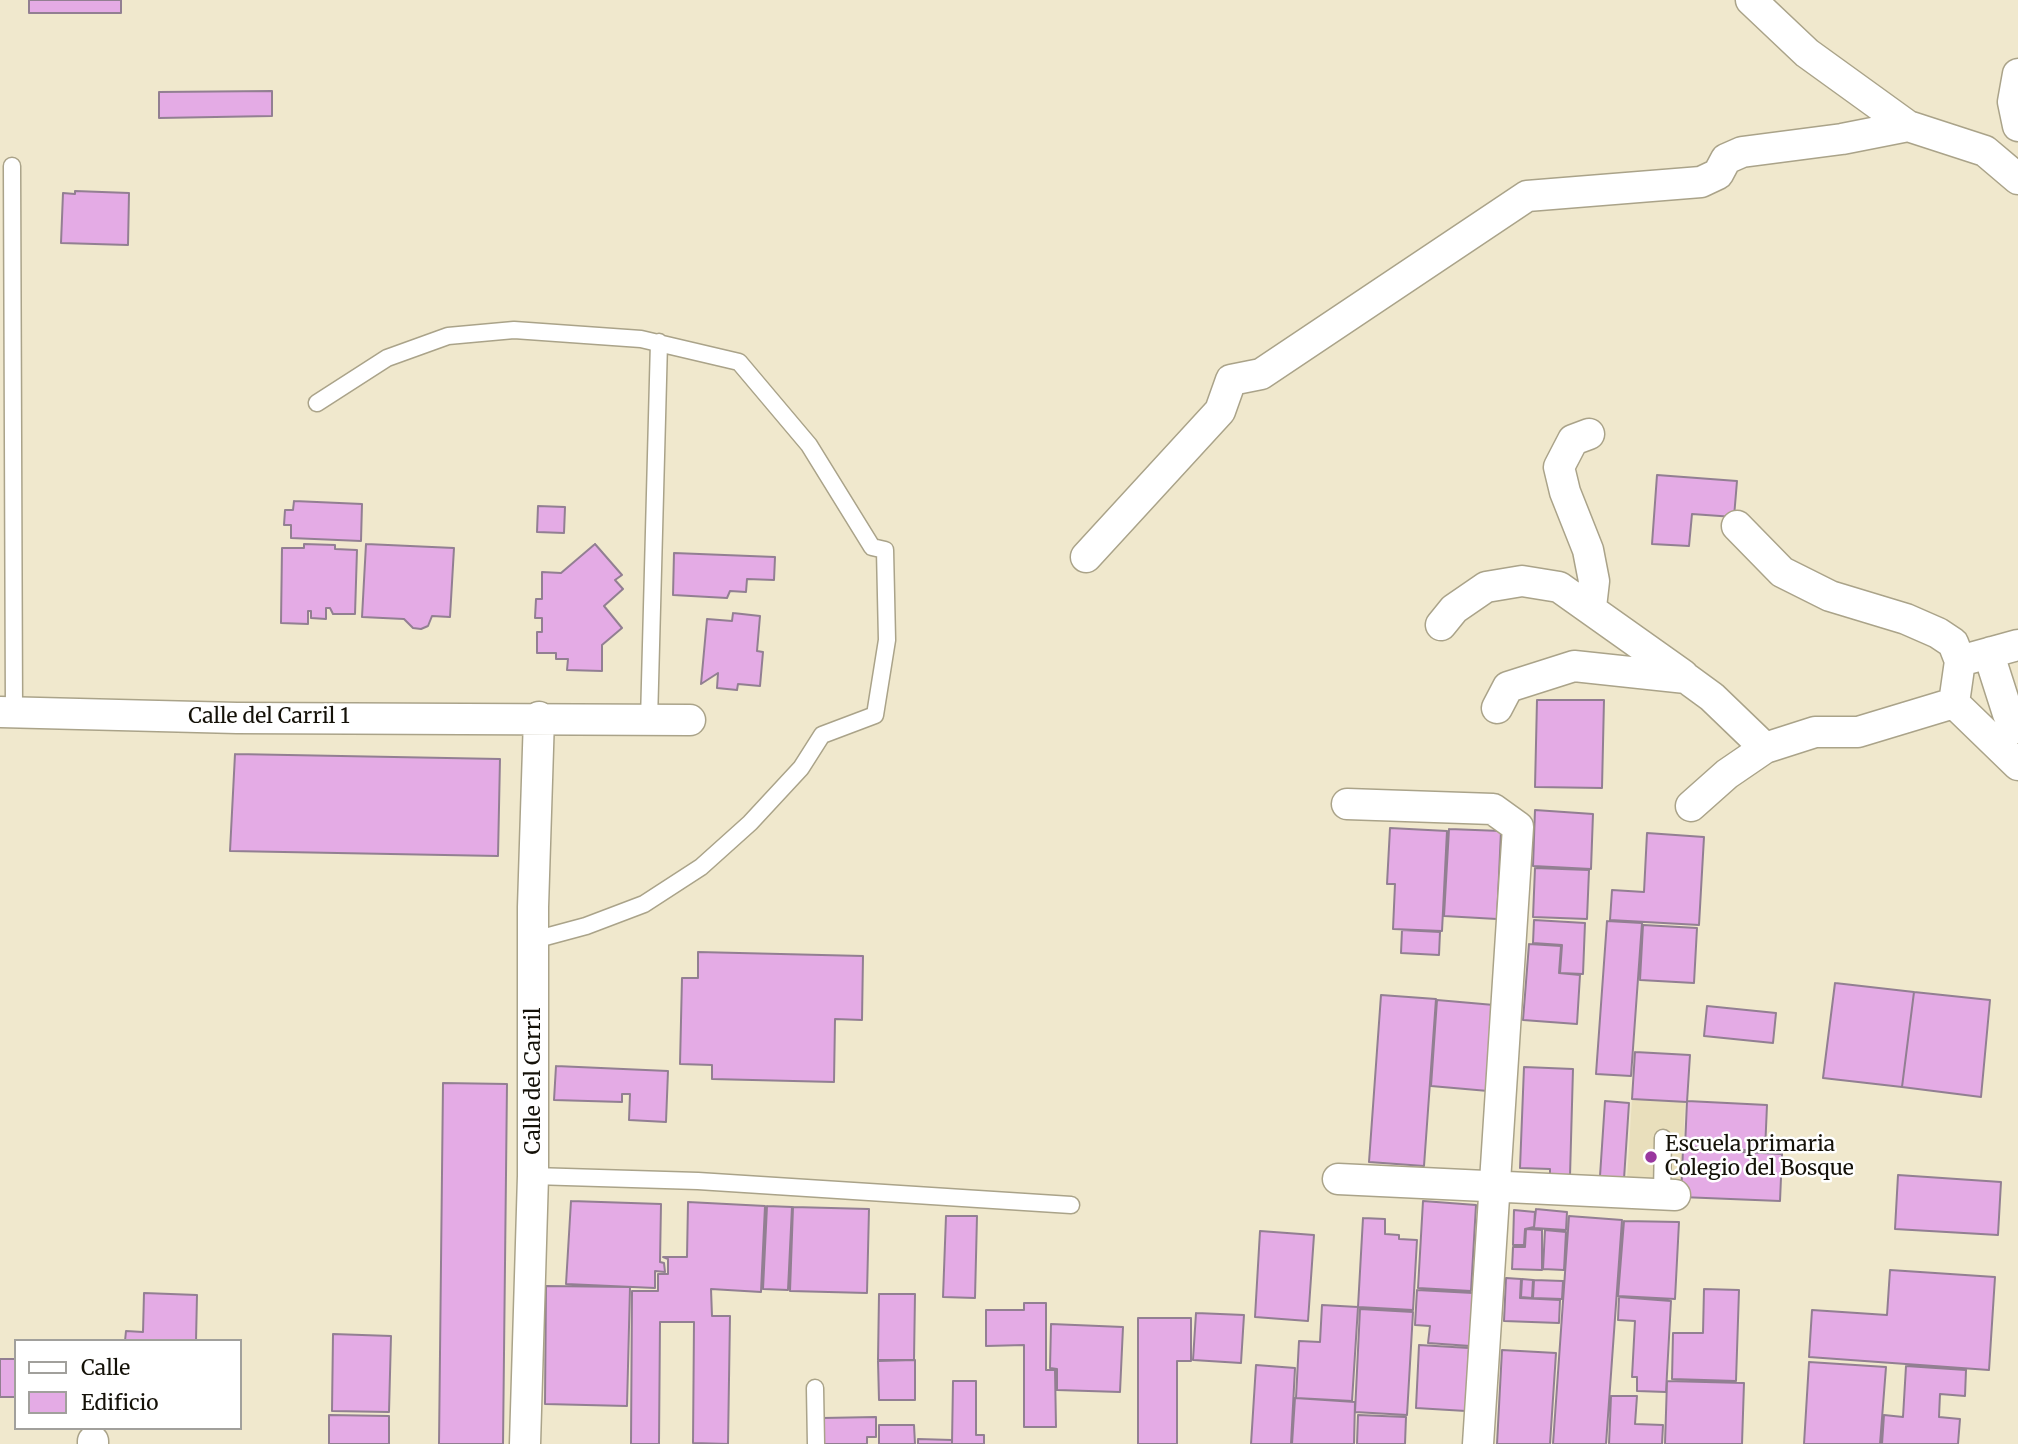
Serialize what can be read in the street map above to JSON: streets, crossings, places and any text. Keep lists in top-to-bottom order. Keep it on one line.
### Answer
{"streets":{"street":["Calle del Carril 1","Calle del Carril"]},"crossings":[["Calle del Carril 1","Calle del Carril"]],"places":["Escuela primaria Colegio del Bosque"],"legend":["Calle","Edificio"]}
